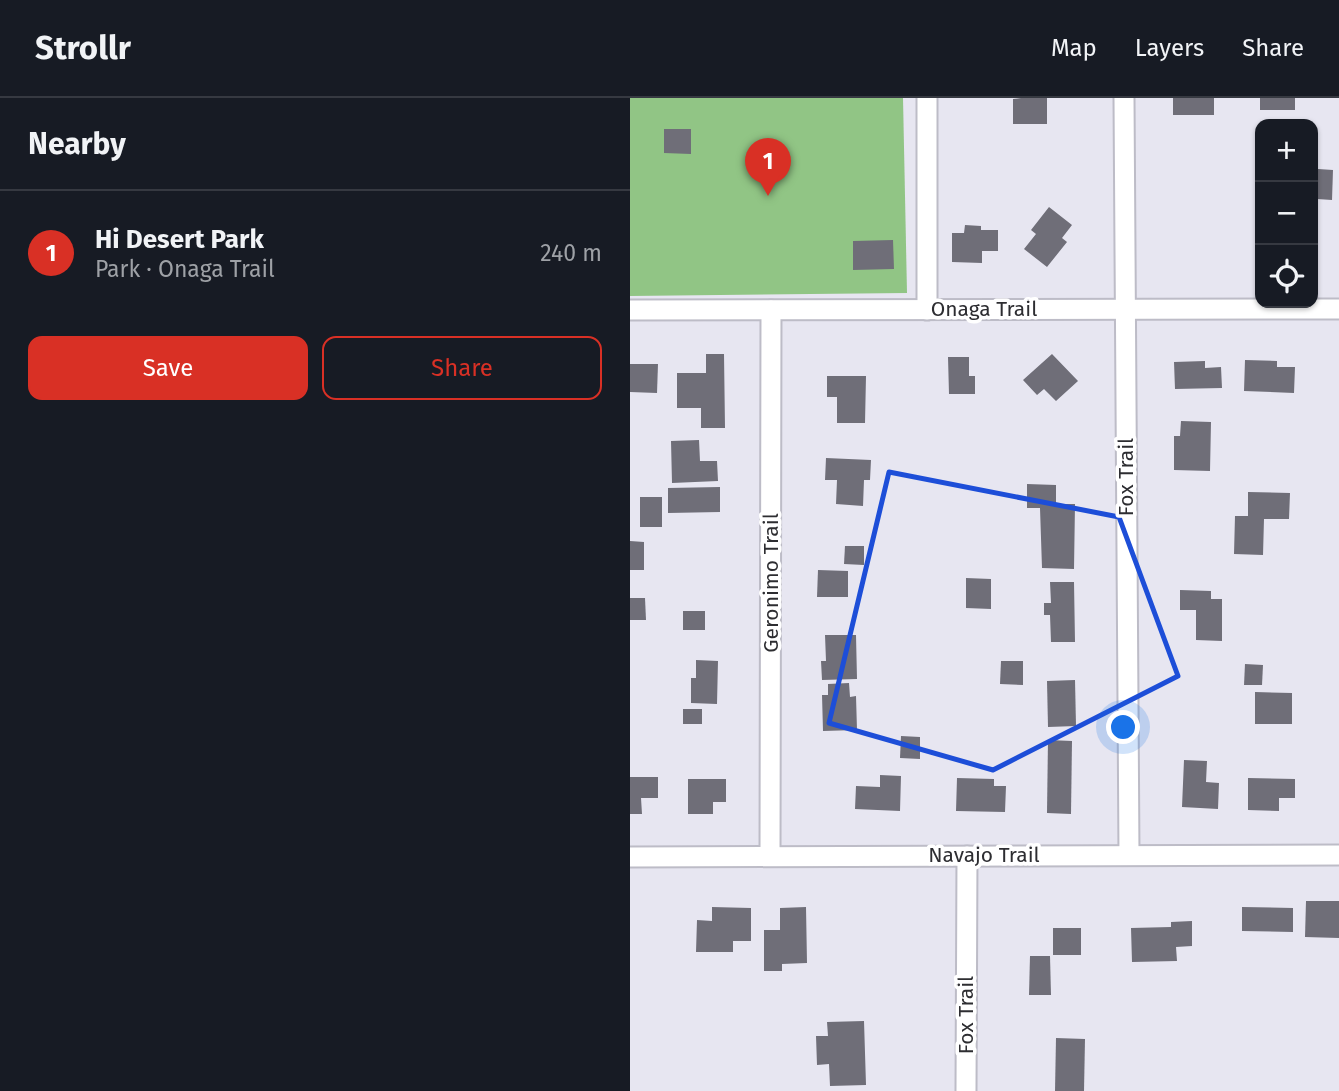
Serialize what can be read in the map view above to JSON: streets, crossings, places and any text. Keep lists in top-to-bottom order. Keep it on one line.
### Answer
{"streets":{"street":["Onaga Trail","Fox Trail","Geronimo Trail","Navajo Trail"]},"crossings":[["Onaga Trail","Fox Trail"],["Onaga Trail","Geronimo Trail"],["Fox Trail","Navajo Trail"],["Geronimo Trail","Navajo Trail"]],"page":{"header":"Strollr","nav":["Map","Layers","Share"],"heading":"Nearby","map_buttons":["+","−"],"pins":"1","list":[{"mark":"1","name":"Hi Desert Park","note":"Park · Onaga Trail","value":"240 m"}],"buttons":["Save","Share"]}}
